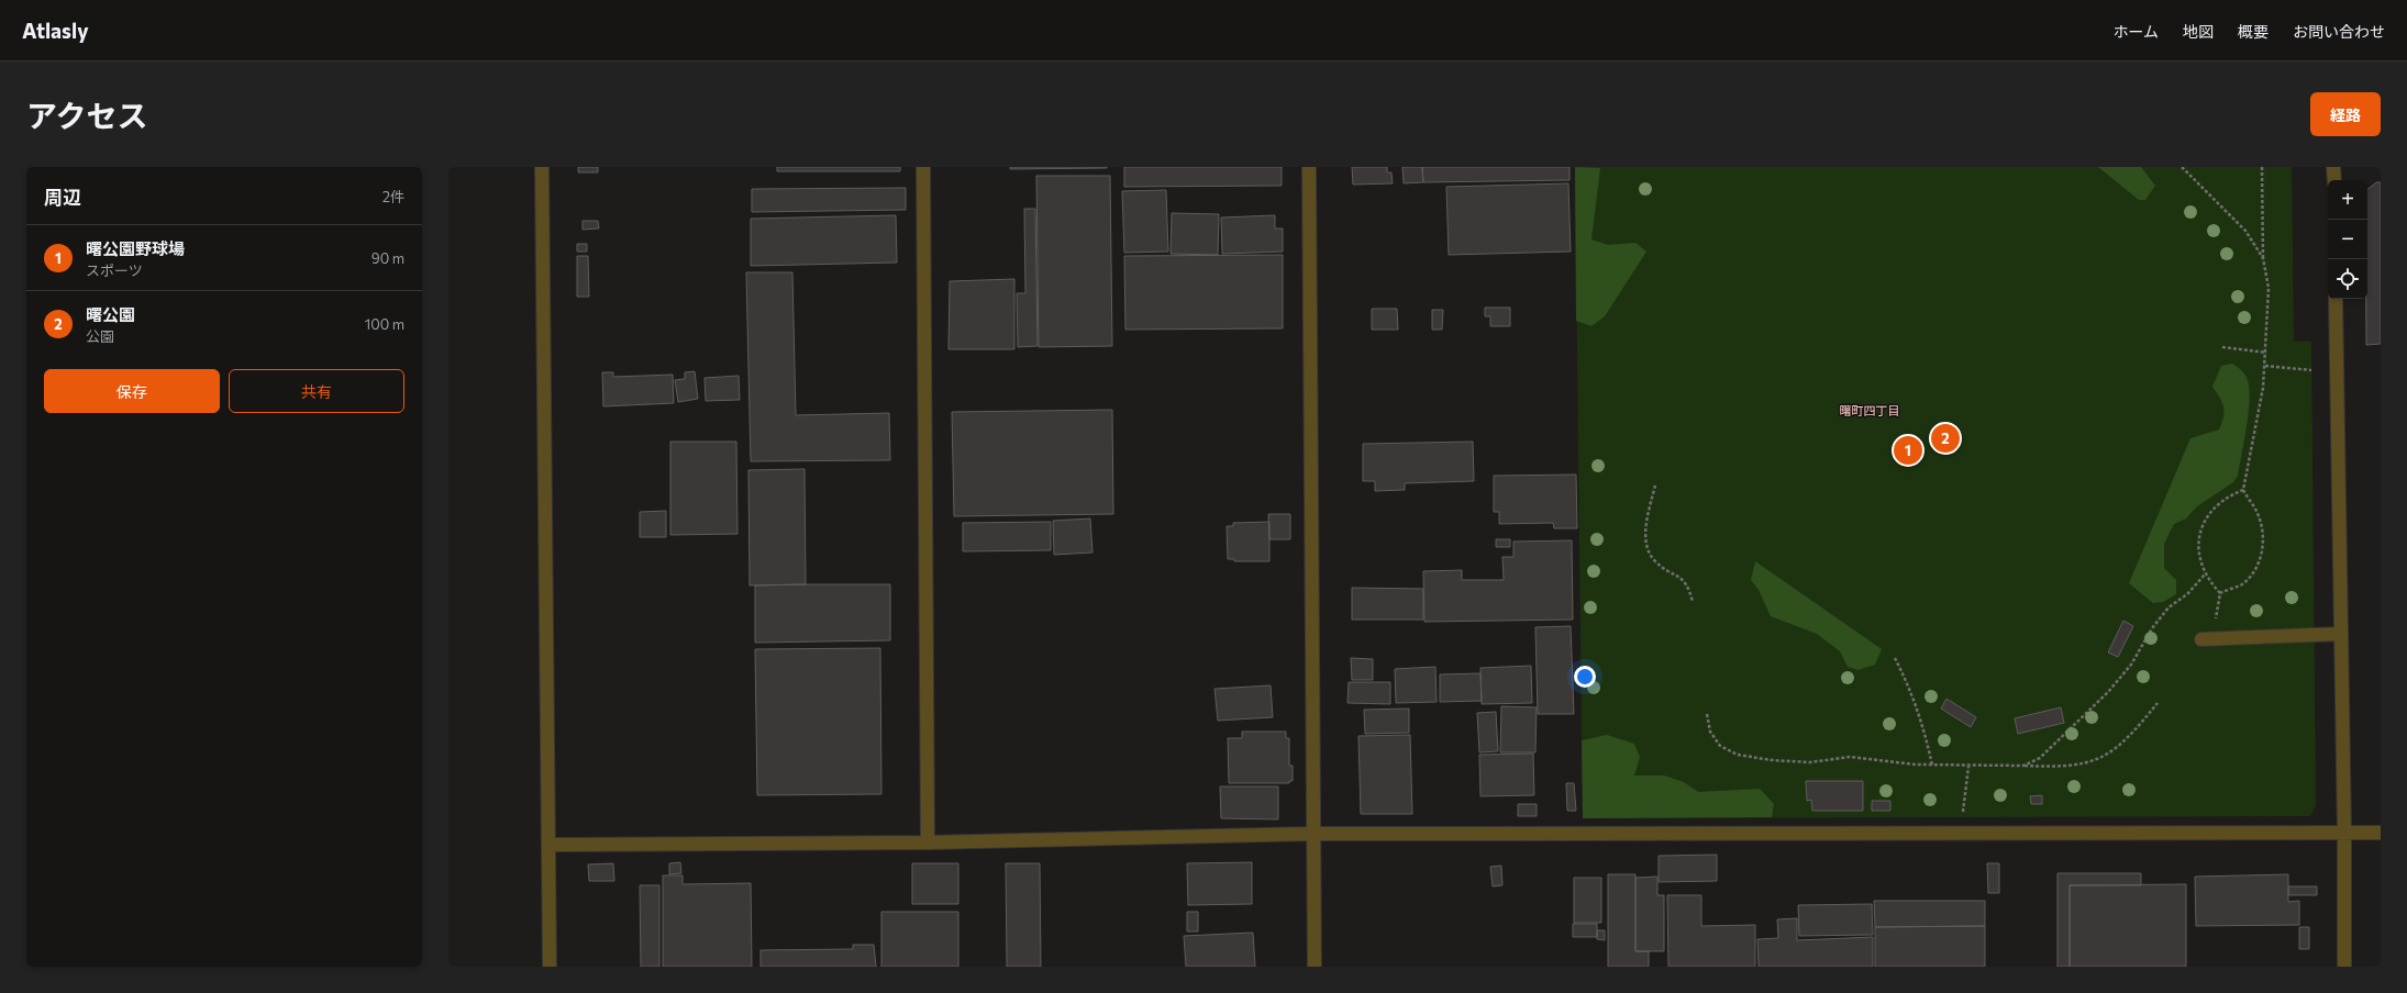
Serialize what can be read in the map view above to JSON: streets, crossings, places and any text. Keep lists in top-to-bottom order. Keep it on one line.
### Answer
{"districts":["曙町四丁目"],"page":{"header":"Atlasly","nav":["ホーム","地図","概要","お問い合わせ"],"title":"アクセス","buttons":["経路",["保存","共有"]],"heading":["周辺","2件"],"map_buttons":["+","−"],"list":[{"mark":"1","name":"曙公園野球場","note":"スポーツ","value":"90 m"},{"mark":"2","name":"曙公園","note":"公園","value":"100 m"}],"pins":["2","1"]}}
